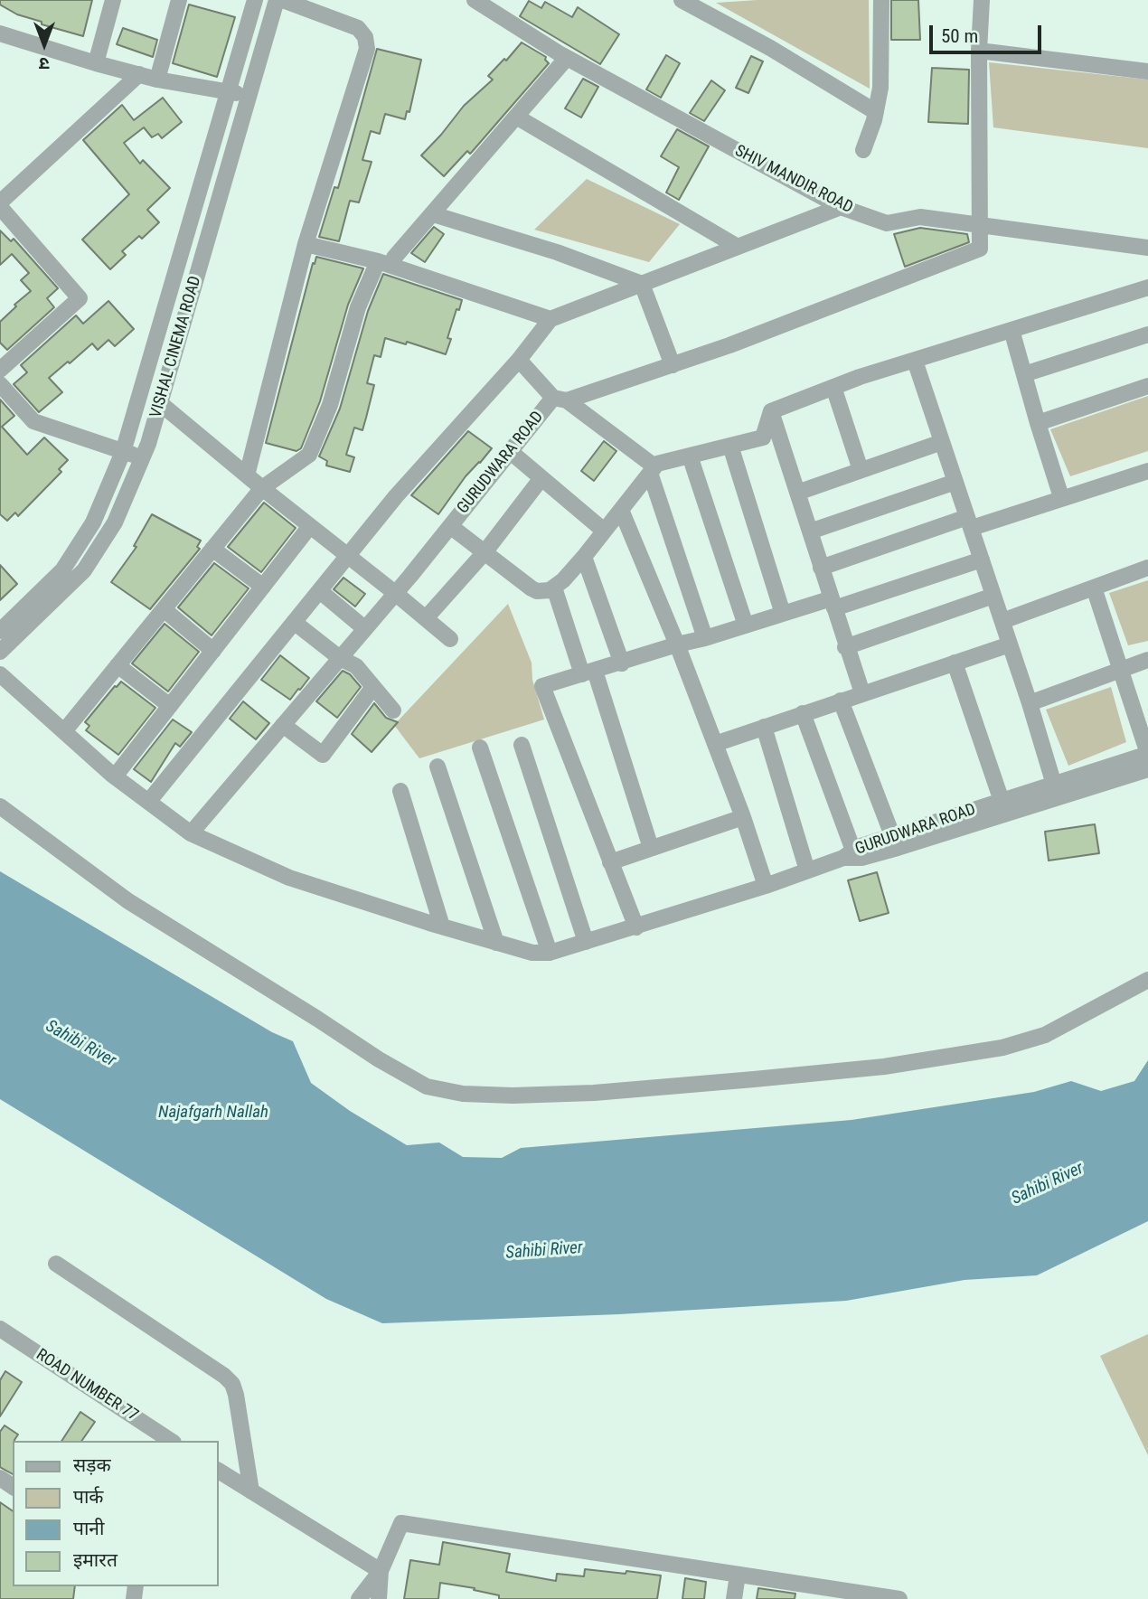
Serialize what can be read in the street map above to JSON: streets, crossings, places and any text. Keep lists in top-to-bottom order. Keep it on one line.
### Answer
{"streets":{"street":["SHIV MANDIR ROAD","VISHAL CINEMA ROAD","GURUDWARA ROAD","ROAD NUMBER 77"]},"water":["Sahibi River","Najafgarh Nallah"],"legend":["सड़क","पार्क","पानी","इमारत"],"scale_bar":"50 m","north":"bottom"}
